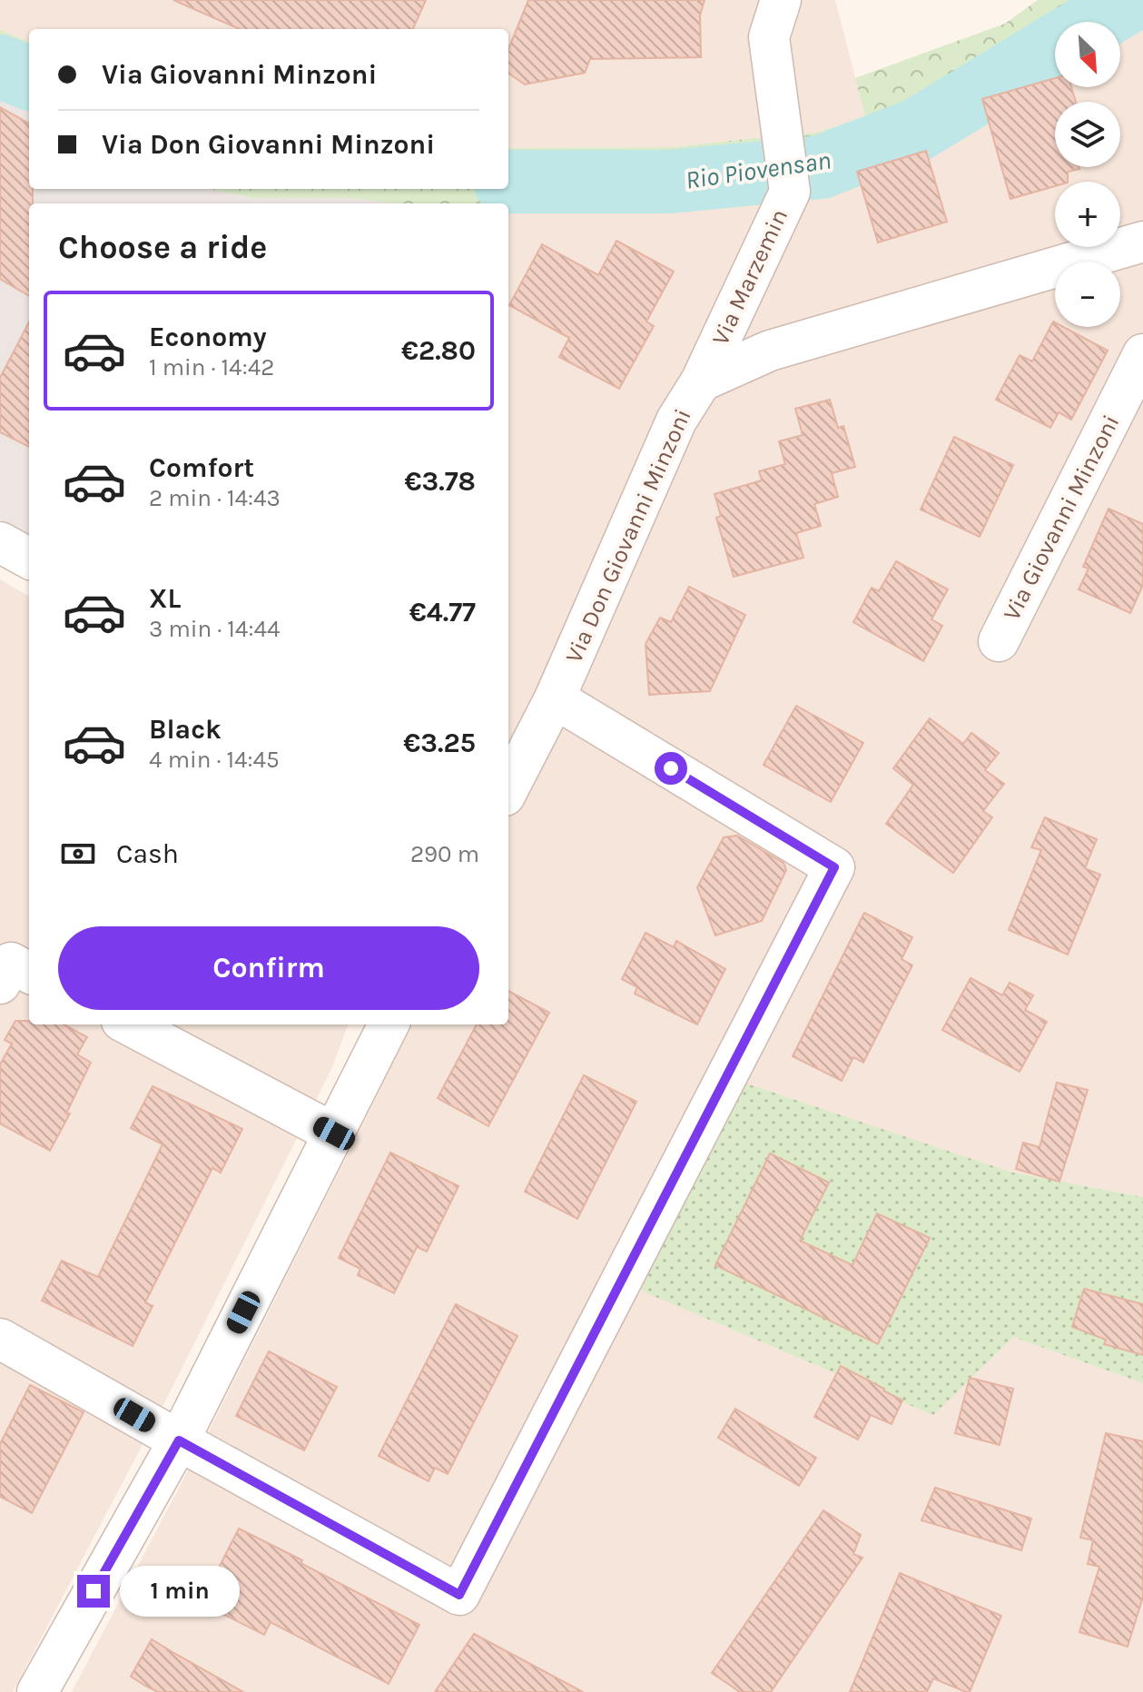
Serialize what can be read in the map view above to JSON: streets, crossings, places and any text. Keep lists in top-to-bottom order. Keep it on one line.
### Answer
{"streets":{"street":["Via Marzemin","Via Giovanni Minzoni","Via Don Giovanni Minzoni"]},"crossings":[["Via Marzemin","Via Don Giovanni Minzoni"]],"water":["Rio Piovensan"],"north":"bottom right","page":{"map_buttons":["+","−"],"banner":["Via Giovanni Minzoni","Via Don Giovanni Minzoni"],"heading":"Choose a ride","list":[{"name":"Economy","note":"1 min · 14:42","value":"€2.80"},{"name":"Comfort","note":"2 min · 14:43","value":"€3.78"},{"name":"XL","note":"3 min · 14:44","value":"€4.77"},{"name":"Black","note":"4 min · 14:45","value":"€3.25"}],"pay":["Cash","290 m"],"buttons":"Confirm","bubble":"1 min"}}
